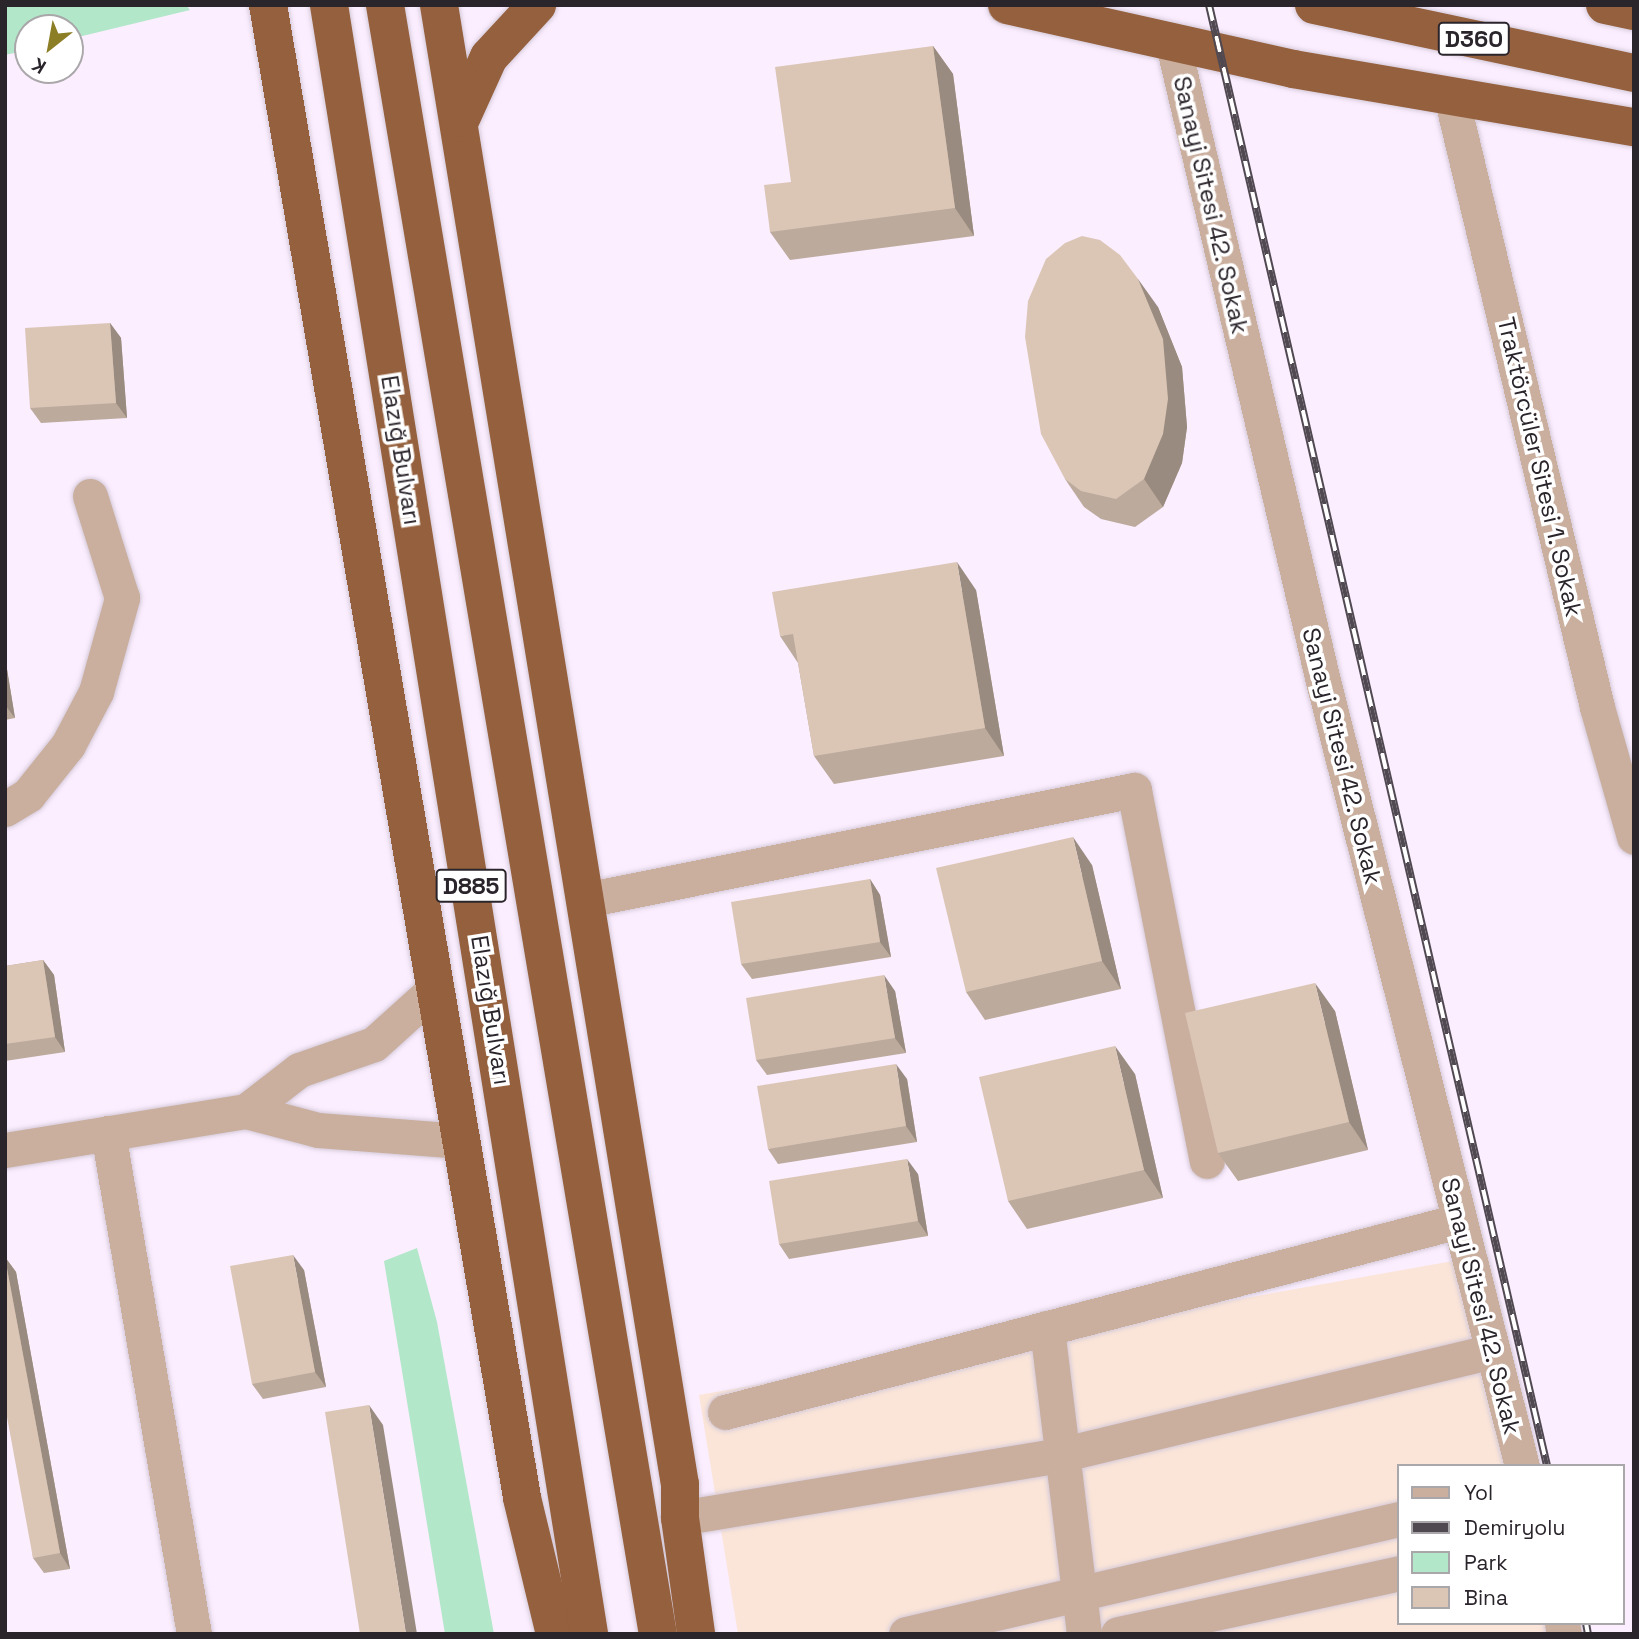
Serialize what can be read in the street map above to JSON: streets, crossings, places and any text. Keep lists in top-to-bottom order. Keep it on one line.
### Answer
{"streets":{"highway":["D360","Elazığ Bulvarı","D885"],"street":["Sanayi Sitesi 42. Sokak","Traktörcüler Sitesi 1. Sokak"]},"legend":["Yol","Demiryolu","Park","Bina"],"north":"bottom left"}
